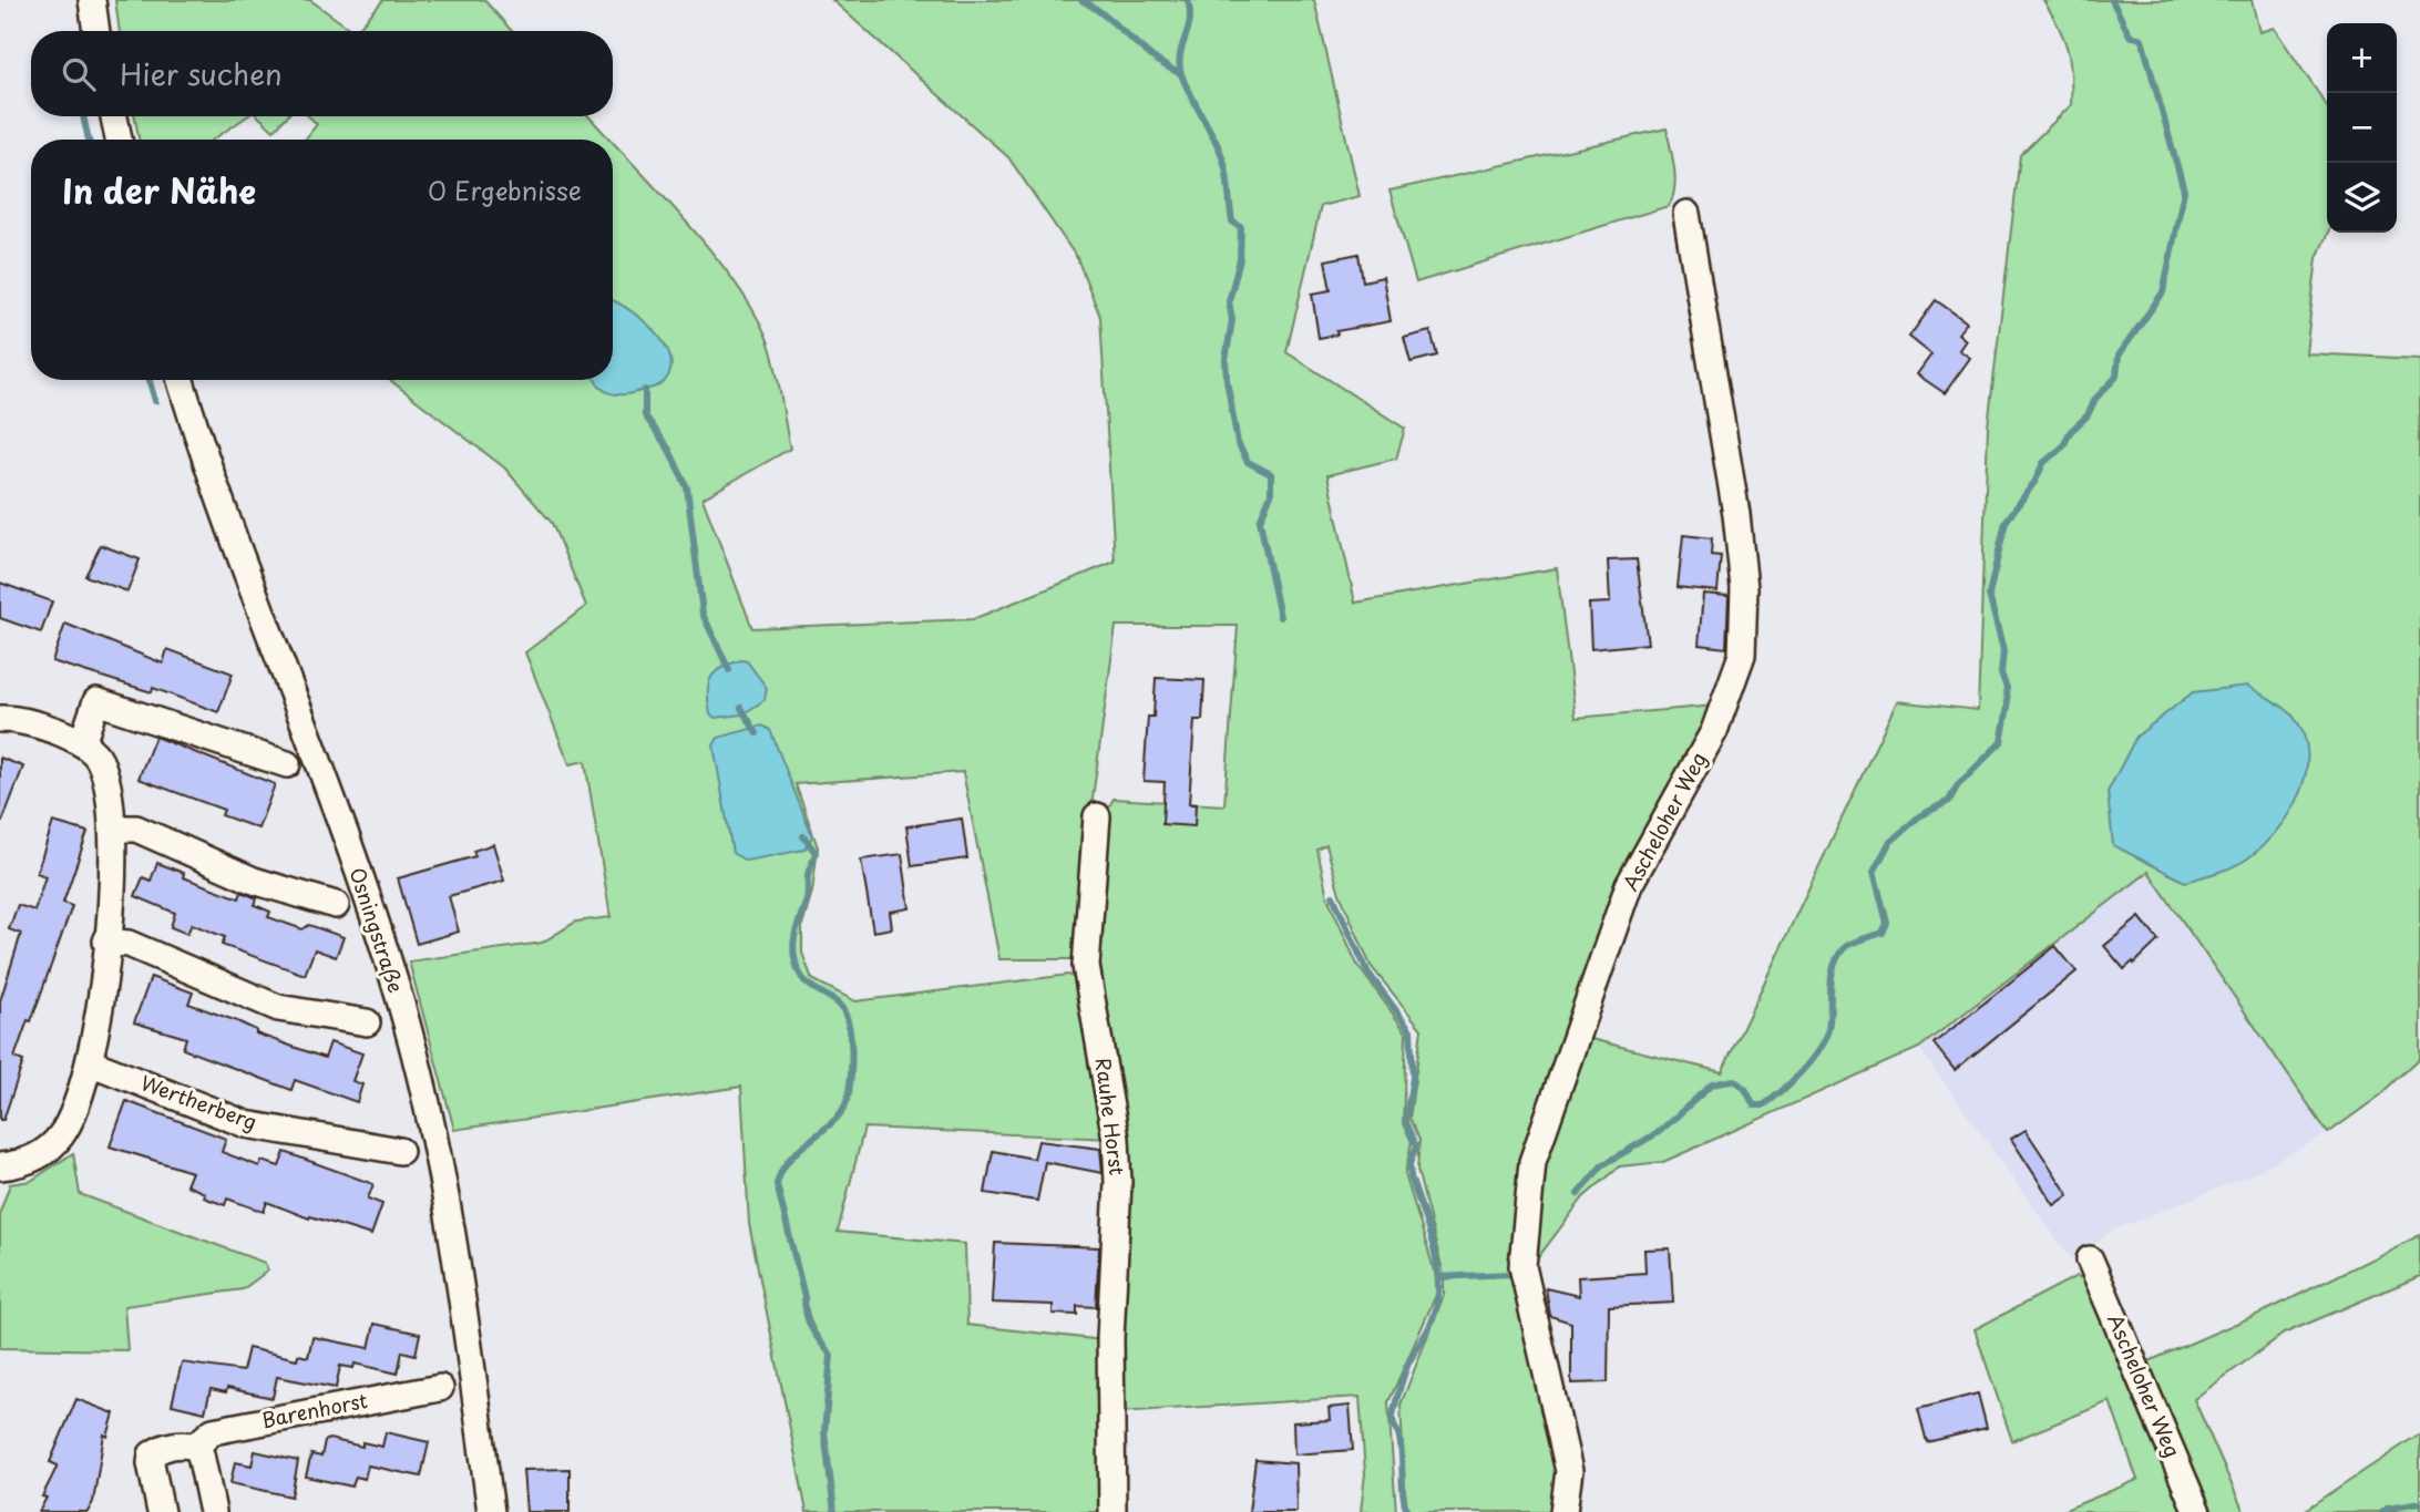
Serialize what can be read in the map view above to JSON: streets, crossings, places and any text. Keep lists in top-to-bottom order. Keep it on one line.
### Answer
{"streets":{"street":["Ascheloher Weg","Osningstraße","Wertherberg","Rauhe Horst","Barenhorst"]},"page":{"map_buttons":["+","−"],"search":"Hier suchen","heading":["In der Nähe","0 Ergebnisse"]}}
